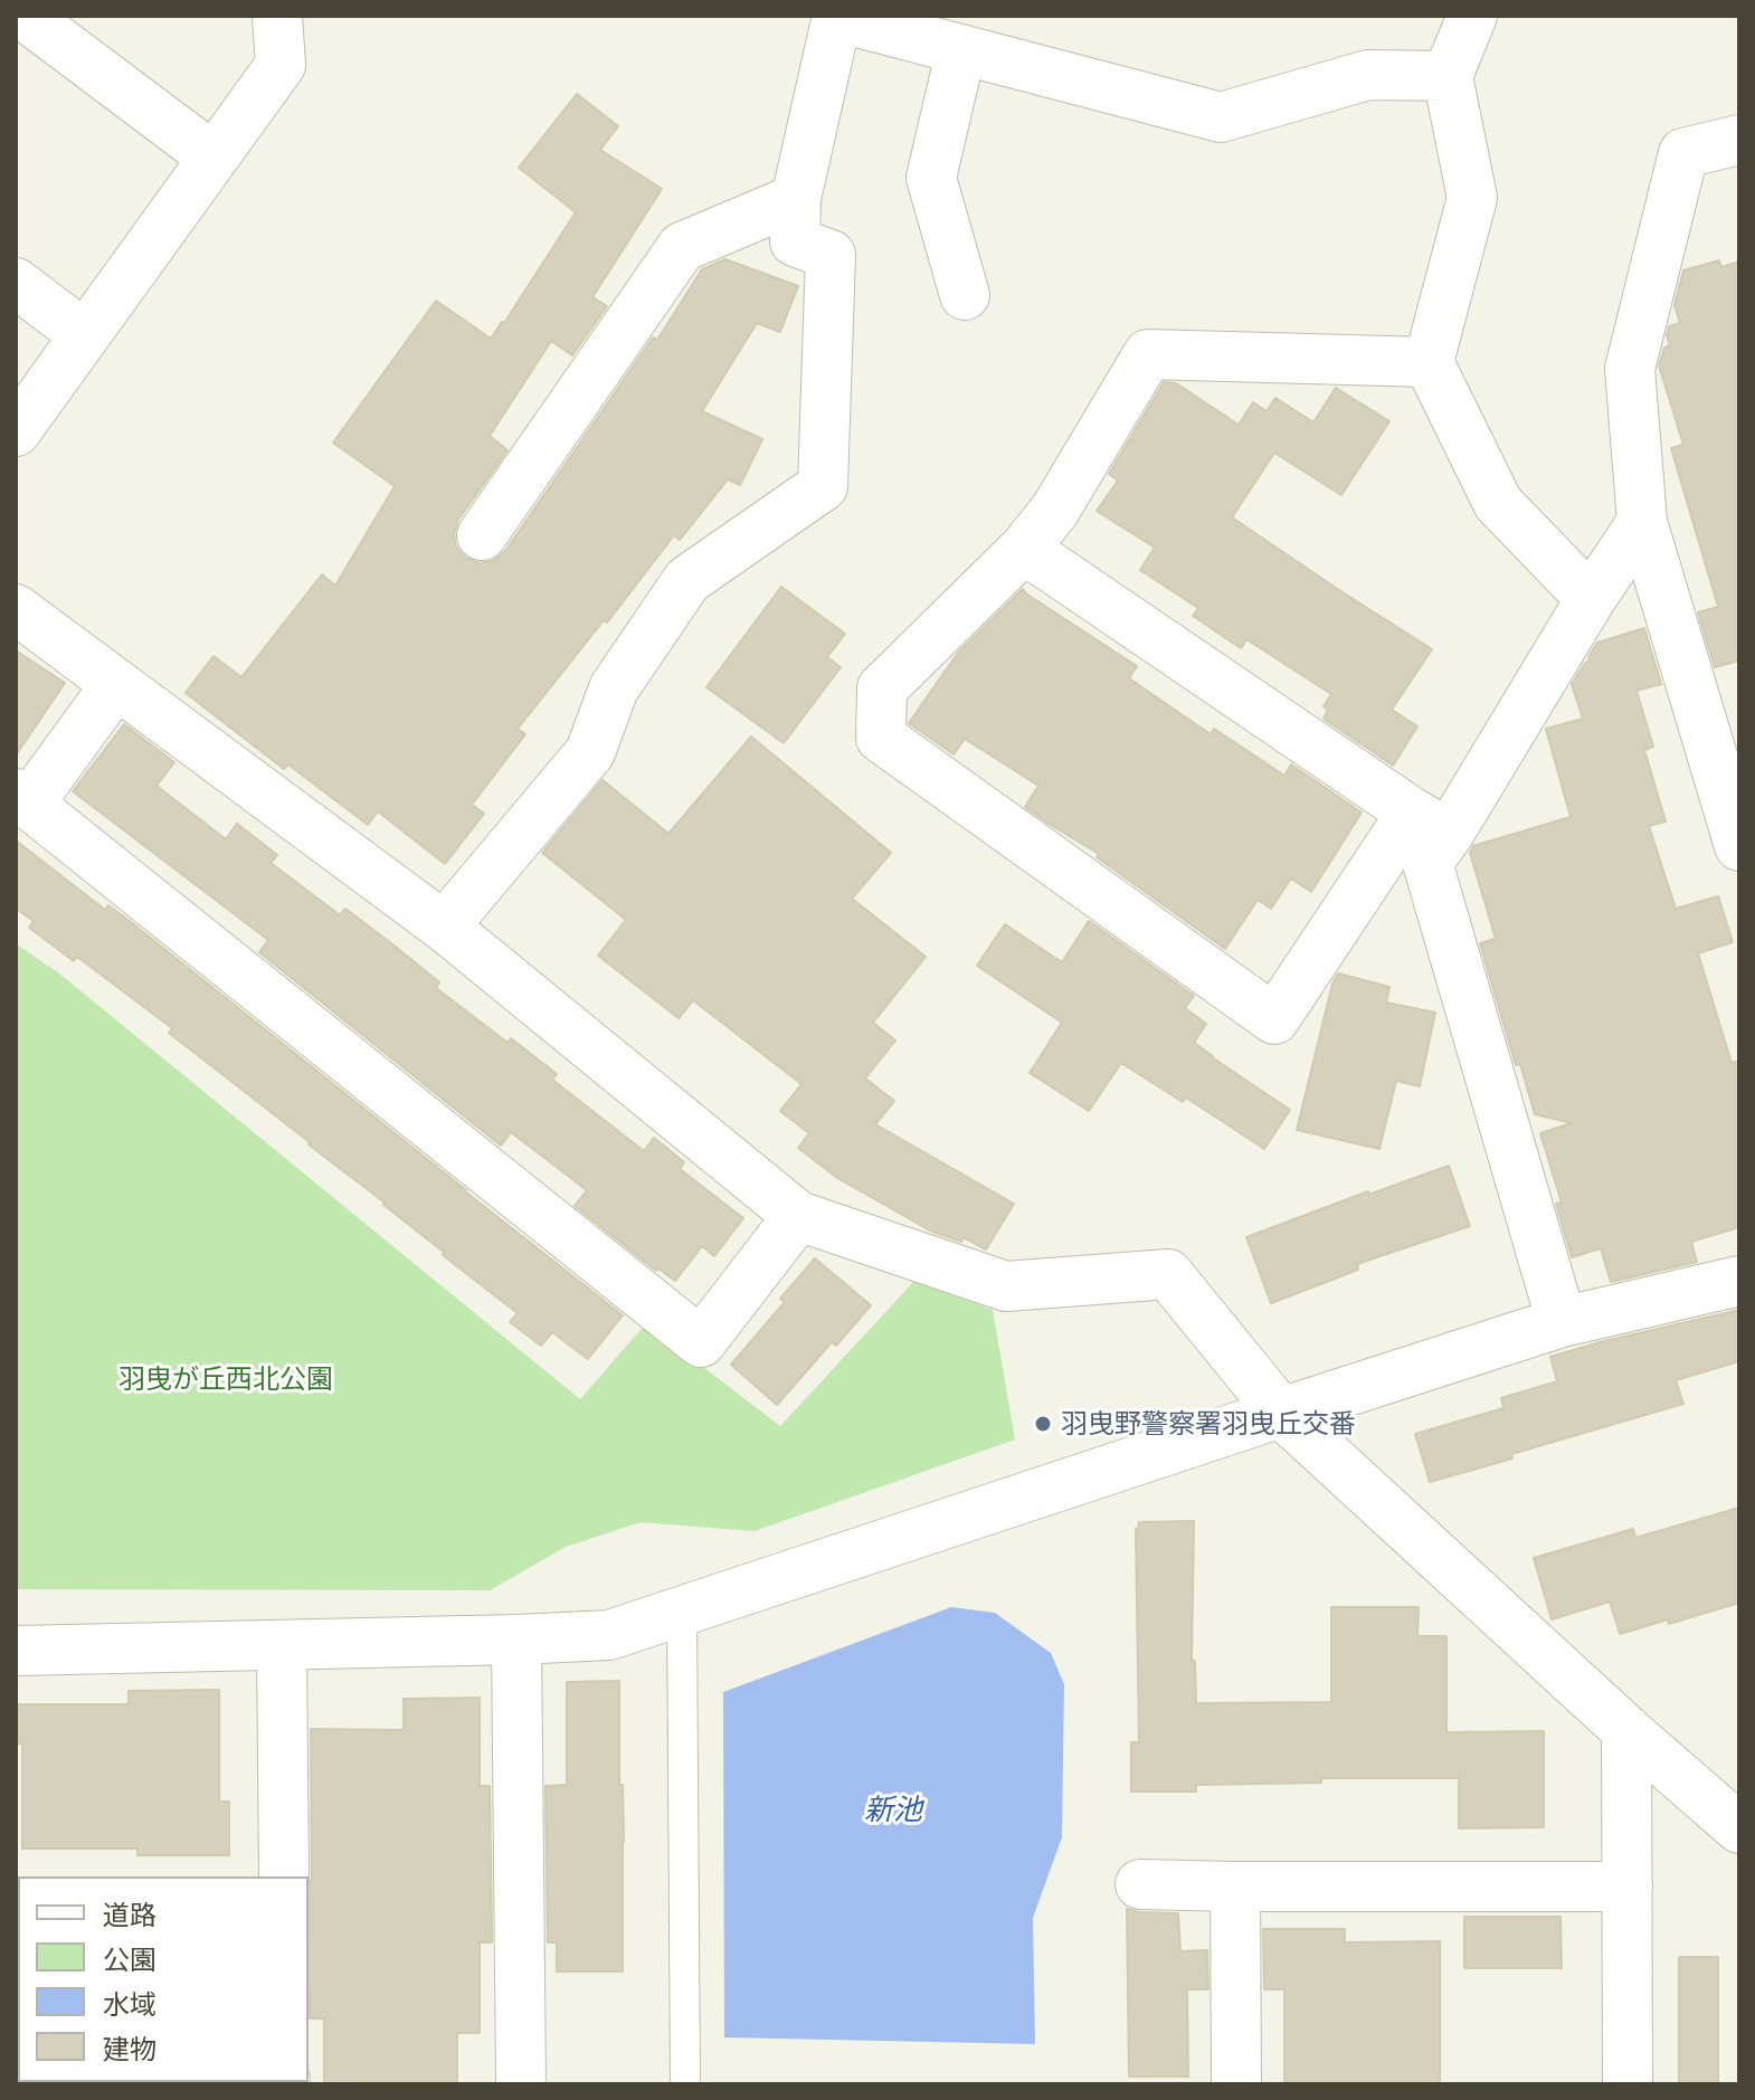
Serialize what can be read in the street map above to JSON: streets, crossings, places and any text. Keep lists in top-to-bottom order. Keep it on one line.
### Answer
{"water":["新池"],"parks":["羽曳が丘西北公園"],"places":["羽曳野警察署羽曳丘交番"],"legend":["道路","公園","水域","建物"]}
